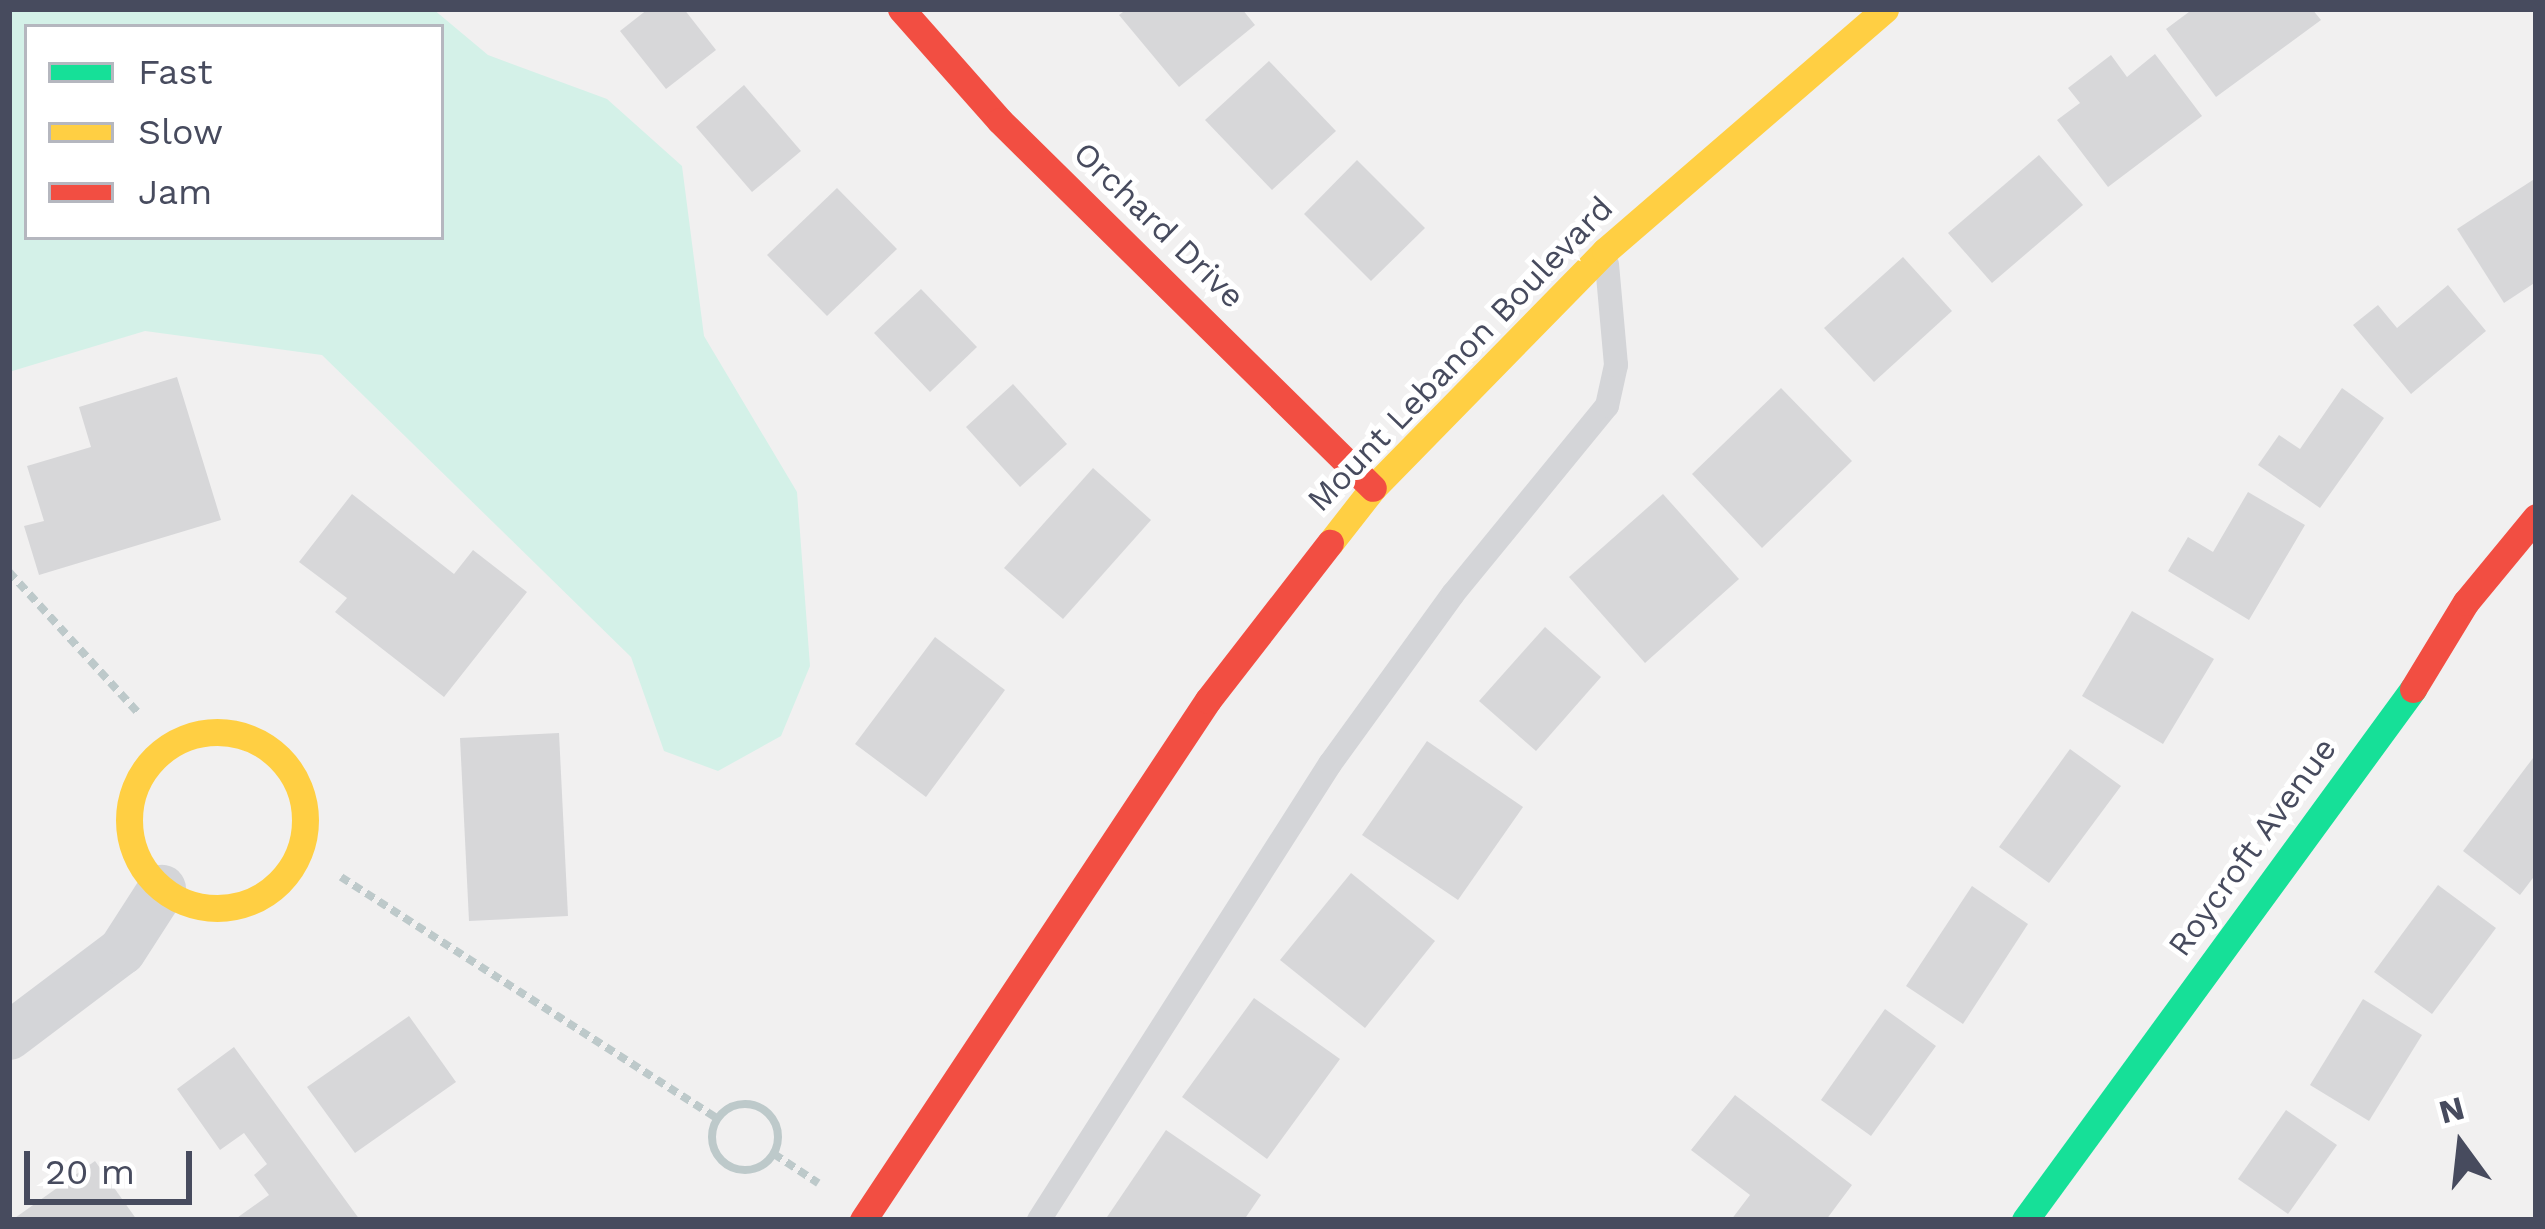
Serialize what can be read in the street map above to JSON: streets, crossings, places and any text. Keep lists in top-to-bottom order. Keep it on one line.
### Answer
{"streets":{"street":["Orchard Drive","Mount Lebanon Boulevard","Roycroft Avenue"]},"crossings":[["Orchard Drive","Mount Lebanon Boulevard"]],"legend":["Fast","Slow","Jam"],"scale_bar":"20 m","north":"top"}
